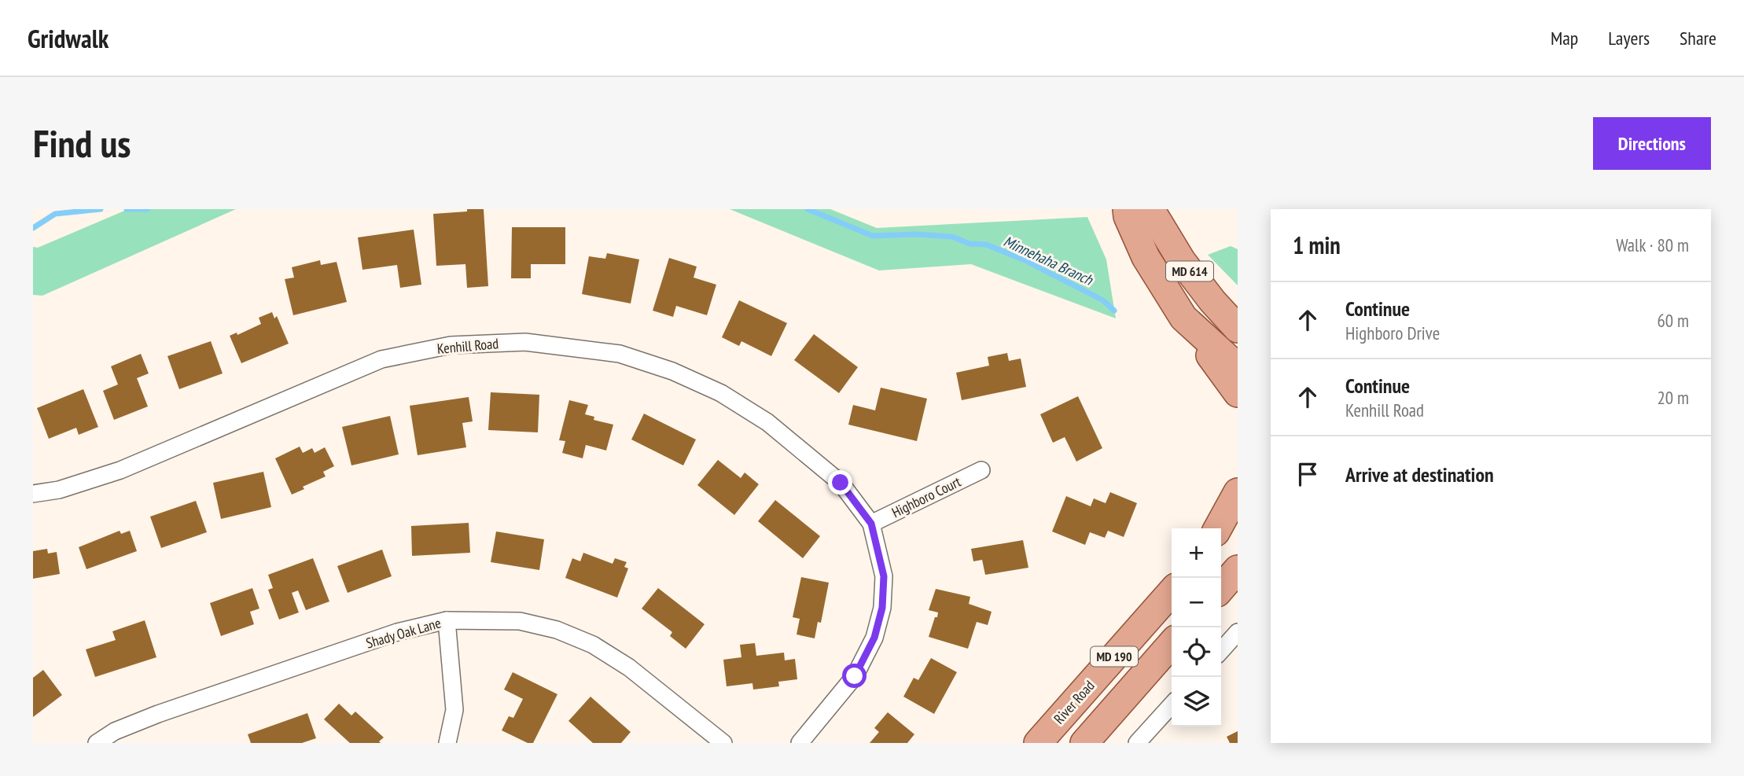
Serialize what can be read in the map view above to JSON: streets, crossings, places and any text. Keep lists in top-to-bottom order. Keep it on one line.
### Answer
{"streets":{"main road":["MD 614","MD 190","River Road"],"street":["Kenhill Road","Highboro Court","Shady Oak Lane"]},"crossings":[["Kenhill Road","Highboro Court"]],"water":["Minnehaha Branch"],"page":{"header":"Gridwalk","nav":["Map","Layers","Share"],"buttons":"Directions","title":"Find us","heading":["1 min","Walk · 80 m"],"list":[["Continue","Highboro Drive","60 m"],["Continue","Kenhill Road","20 m"],"Arrive at destination"],"map_buttons":["+","−"]}}
